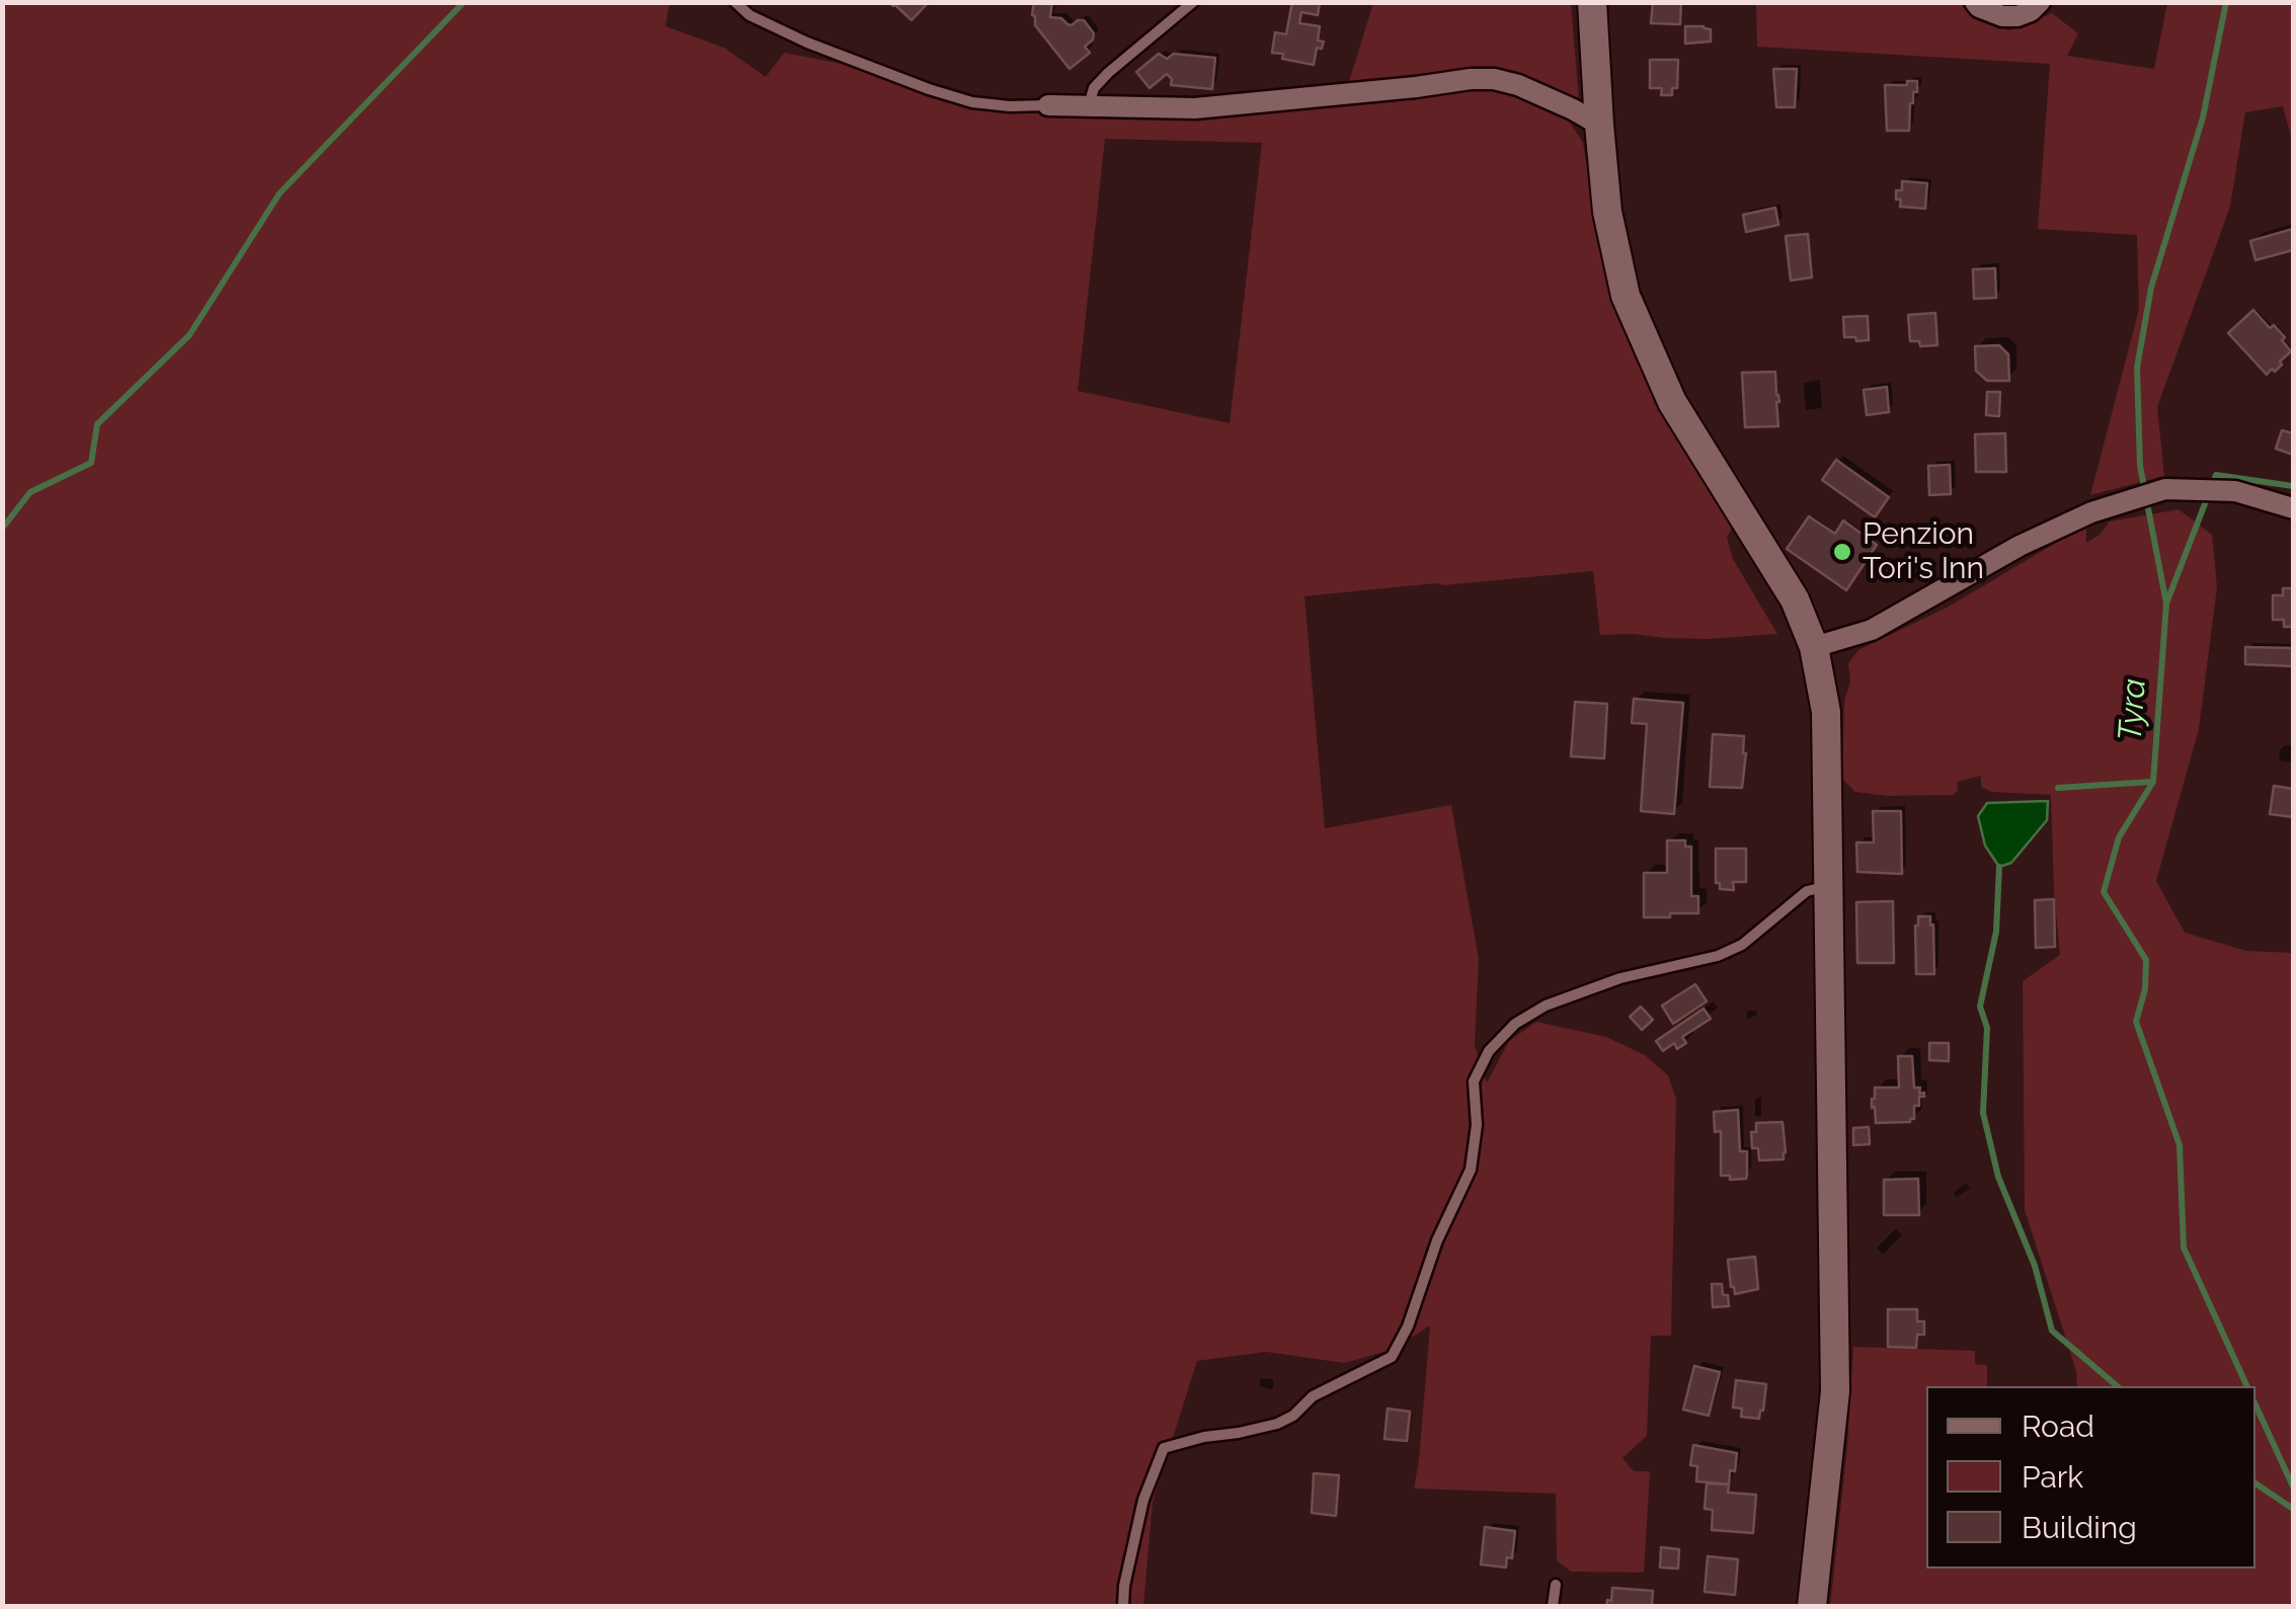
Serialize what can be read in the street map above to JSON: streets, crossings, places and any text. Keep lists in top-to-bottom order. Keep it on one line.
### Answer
{"water":["Tyra"],"places":["Penzion Tori's Inn"],"legend":["Road","Park","Building"]}
